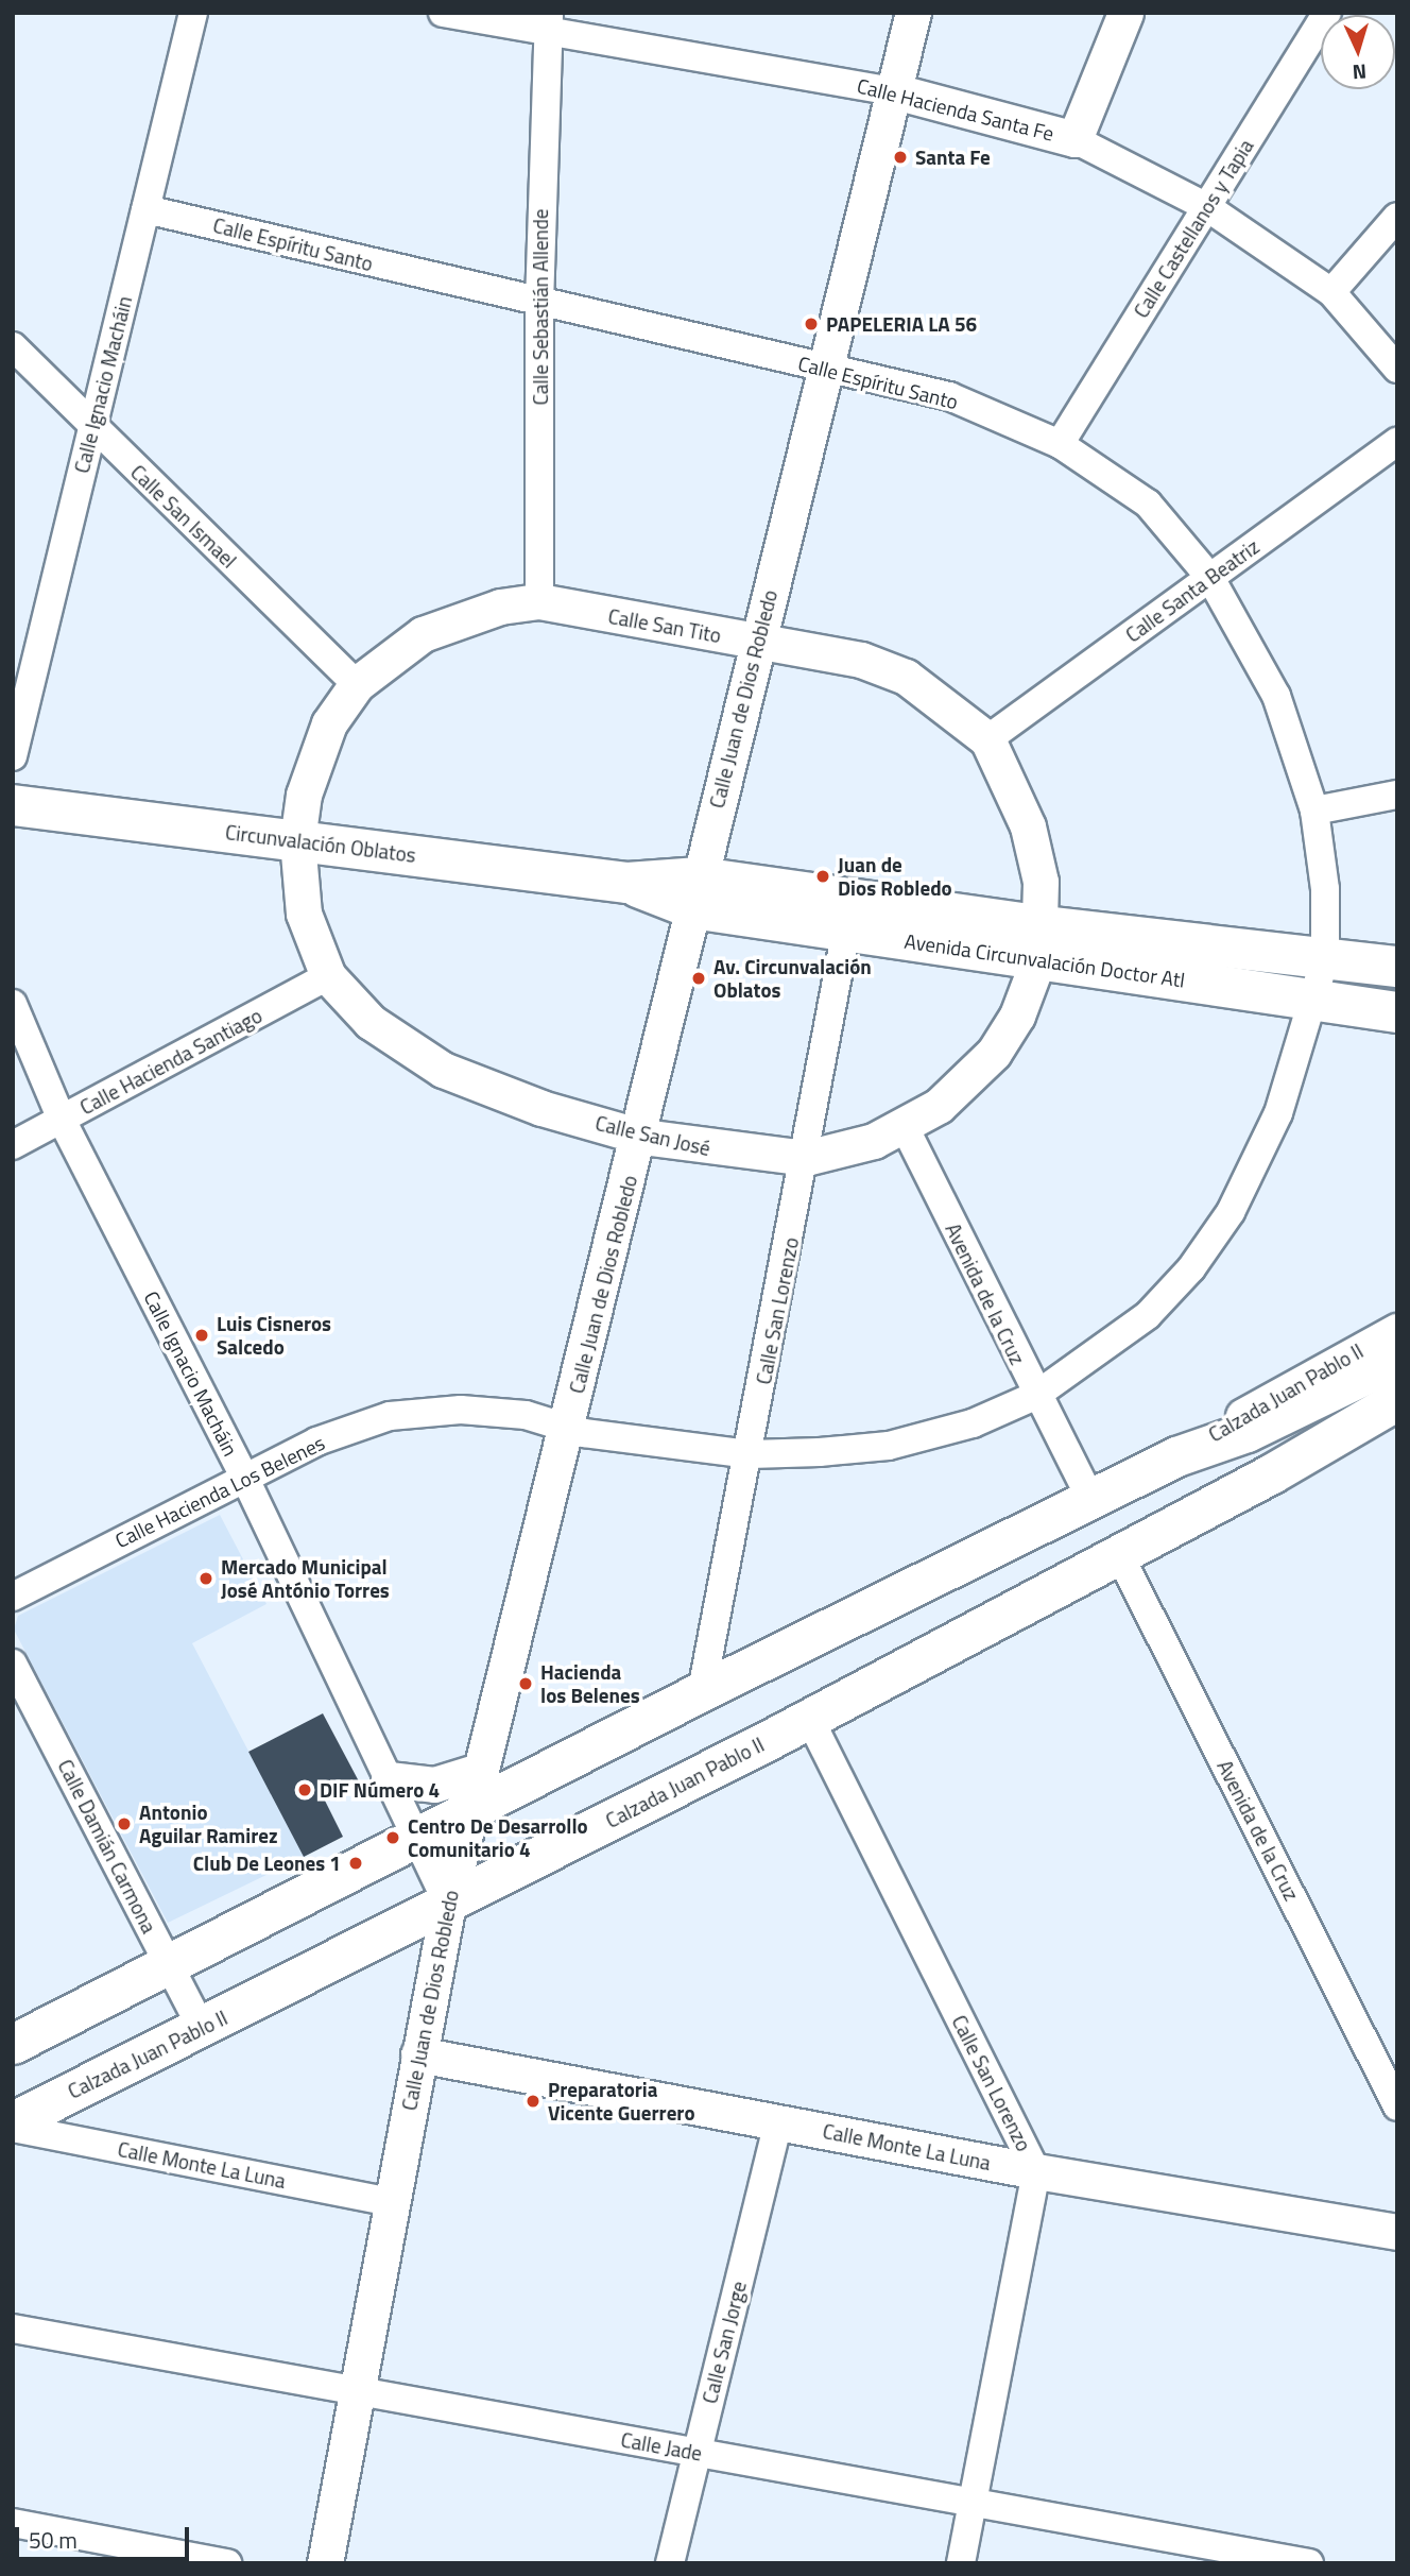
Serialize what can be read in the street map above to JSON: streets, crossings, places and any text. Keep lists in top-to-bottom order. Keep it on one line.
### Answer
{"streets":{"main road":["Circunvalación Oblatos","Avenida Circunvalación Doctor Atl","Calzada Juan Pablo II"],"street":["Calle Hacienda Santa Fe","Calle Castellanos y Tapia","Calle Espíritu Santo","Calle Sebastián Allende","Calle Ignacio Macháin","Calle San Ismael","Calle Santa Beatriz","Calle San Tito","Calle Juan de Dios Robledo","Calle Hacienda Santiago","Calle San José","Avenida de la Cruz","Calle San Lorenzo","Calle Hacienda Los Belenes","Calle Damián Carmona","Calle Monte La Luna","Calle San Jorge","Calle Jade"]},"crossings":[["Calle Hacienda Santa Fe","Calle Castellanos y Tapia"],["Calle Hacienda Santa Fe","Calle Sebastián Allende"],["Calle Hacienda Santa Fe","Calle Juan de Dios Robledo"],["Calle Castellanos y Tapia","Calle Espíritu Santo"],["Calle Espíritu Santo","Calle Sebastián Allende"],["Calle Espíritu Santo","Calle Ignacio Macháin"],["Calle Espíritu Santo","Calle Santa Beatriz"],["Calle Espíritu Santo","Calle Juan de Dios Robledo"],["Calle Espíritu Santo","Avenida Circunvalación Doctor Atl"],["Calle Espíritu Santo","Calle Hacienda Los Belenes"],["Calle Sebastián Allende","Calle San Tito"],["Calle Ignacio Macháin","Calle San Ismael"],["Calle Ignacio Macháin","Calle Juan de Dios Robledo"],["Calle Ignacio Macháin","Calle Hacienda Santiago"],["Calle Ignacio Macháin","Calzada Juan Pablo II"],["Calle Ignacio Macháin","Calle Hacienda Los Belenes"],["Calle San Ismael","Calle San Tito"],["Calle Santa Beatriz","Calle San Tito"],["Calle San Tito","Calle Juan de Dios Robledo"],["Calle San Tito","Circunvalación Oblatos"],["Calle San Tito","Avenida Circunvalación Doctor Atl"],["Calle San Tito","Calle San José"],["Calle Juan de Dios Robledo","Circunvalación Oblatos"],["Calle Juan de Dios Robledo","Avenida Circunvalación Doctor Atl"],["Calle Juan de Dios Robledo","Calle San José"],["Calle Juan de Dios Robledo","Calzada Juan Pablo II"],["Calle Juan de Dios Robledo","Calle Hacienda Los Belenes"],["Calle Juan de Dios Robledo","Calle Monte La Luna"],["Calle Juan de Dios Robledo","Calle Jade"],["Circunvalación Oblatos","Avenida Circunvalación Doctor Atl"],["Circunvalación Oblatos","Calle San José"],["Avenida Circunvalación Doctor Atl","Calle San José"],["Avenida Circunvalación Doctor Atl","Calle San Lorenzo"],["Avenida Circunvalación Doctor Atl","Calle Hacienda Los Belenes"],["Calle Hacienda Santiago","Calle San José"],["Calle San José","Avenida de la Cruz"],["Calle San José","Calle San Lorenzo"],["Avenida de la Cruz","Calzada Juan Pablo II"],["Avenida de la Cruz","Calle Hacienda Los Belenes"],["Calle San Lorenzo","Calzada Juan Pablo II"],["Calle San Lorenzo","Calle Hacienda Los Belenes"],["Calle San Lorenzo","Calle Monte La Luna"],["Calle San Lorenzo","Calle Jade"],["Calzada Juan Pablo II","Calle Damián Carmona"],["Calle Monte La Luna","Calle San Jorge"],["Calle San Jorge","Calle Jade"]],"places":["Santa Fe","PAPELERIA LA 56","Juan de Dios Robledo","Av. Circunvalación Oblatos","Luis Cisneros Salcedo","Mercado Municipal José António Torres","Hacienda los Belenes","DIF Número 4","Antonio Aguilar Ramirez","Centro De Desarrollo Comunitario 4","Club De Leones 1","Preparatoria Vicente Guerrero"],"scale_bar":"50 m","north":"bottom"}
